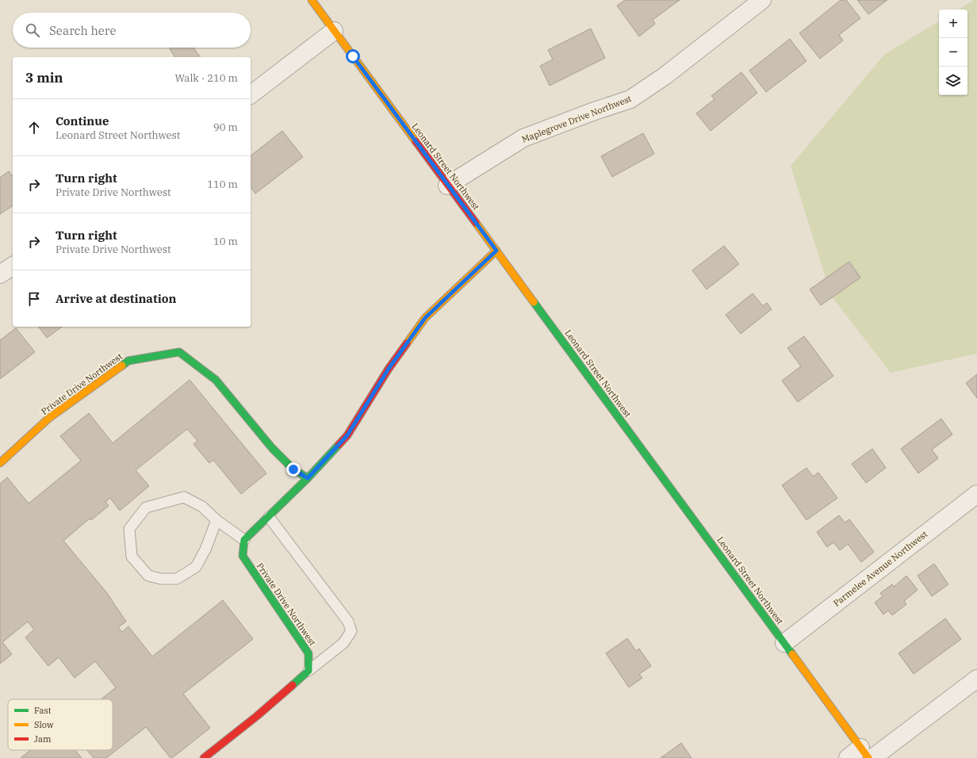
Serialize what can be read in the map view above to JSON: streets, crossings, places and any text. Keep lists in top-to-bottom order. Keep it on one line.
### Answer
{"streets":{"street":["Maplegrove Drive Northwest","Leonard Street Northwest","Private Drive Northwest","Parmelee Avenue Northwest"]},"crossings":[["Maplegrove Drive Northwest","Leonard Street Northwest"],["Leonard Street Northwest","Parmelee Avenue Northwest"]],"legend":["Fast","Slow","Jam"],"page":{"map_buttons":["+","−"],"search":"Search here","heading":["3 min","Walk · 210 m"],"list":[["Continue","Leonard Street Northwest","90 m"],["Turn right","Private Drive Northwest","110 m"],["Turn right","Private Drive Northwest","10 m"],"Arrive at destination"]}}
